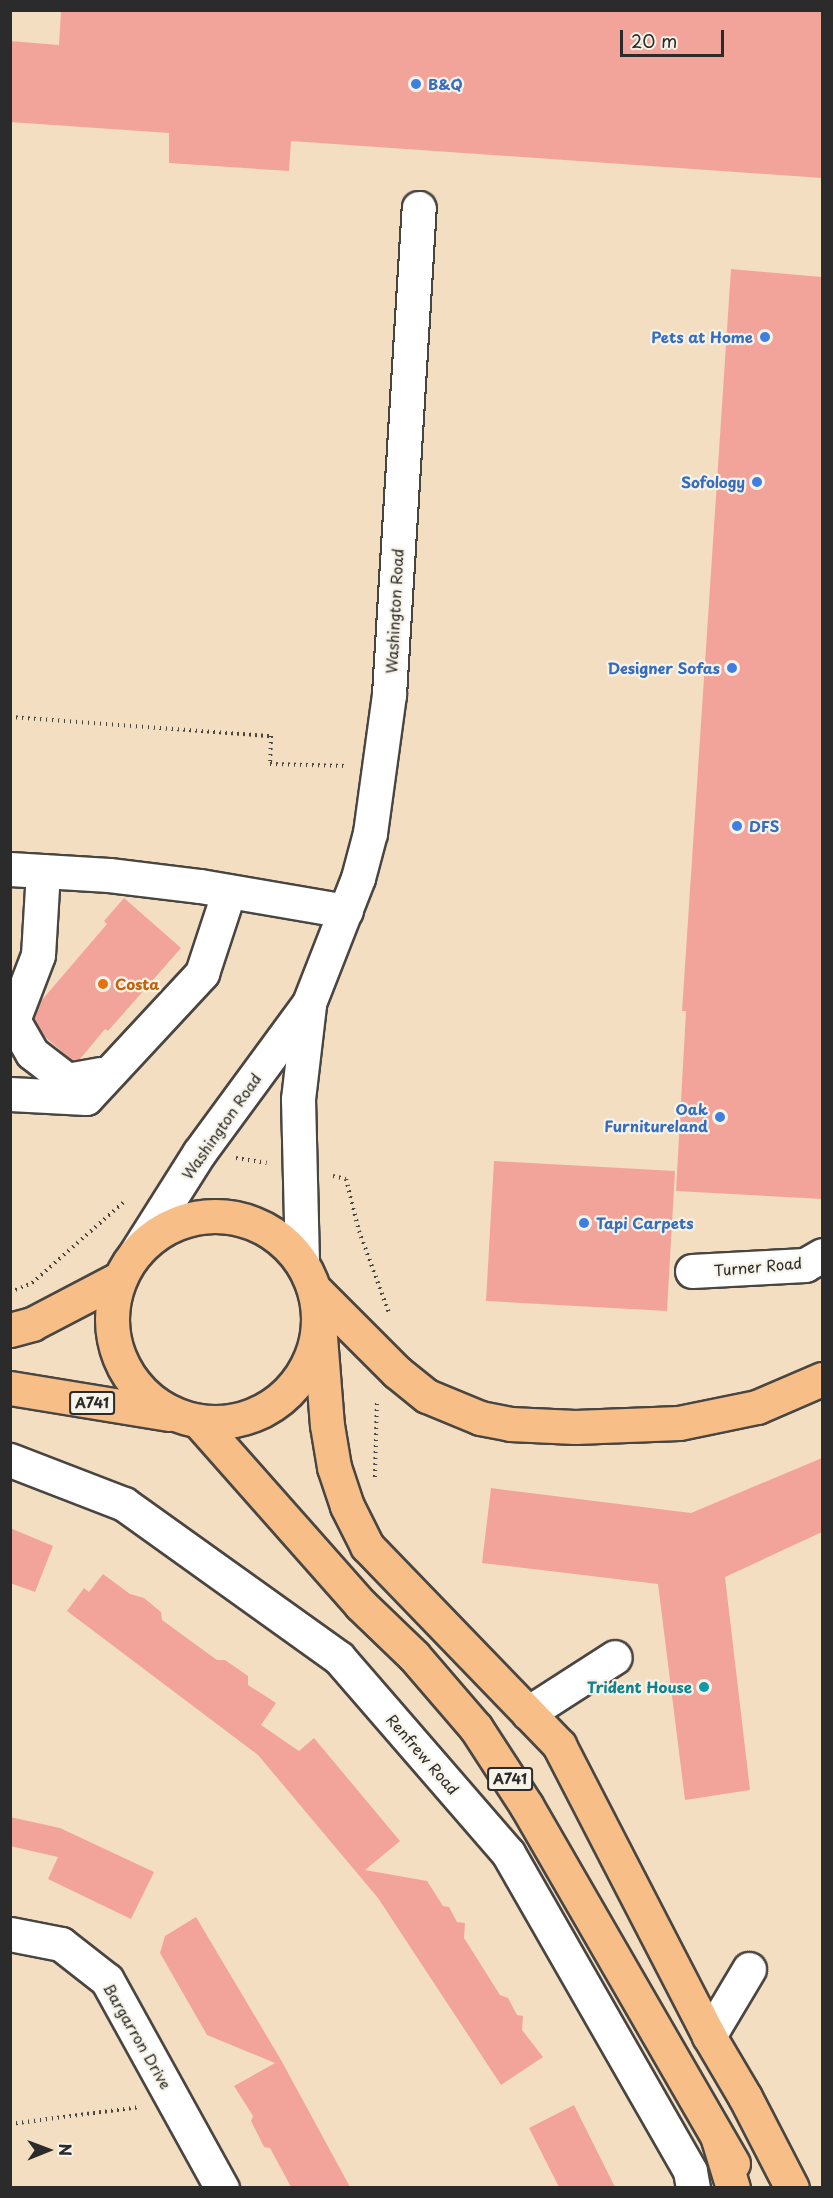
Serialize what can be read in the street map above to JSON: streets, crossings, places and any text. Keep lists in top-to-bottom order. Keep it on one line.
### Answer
{"streets":{"main road":["A741"],"street":["Washington Road","Turner Road","Renfrew Road","Bargarron Drive"]},"crossings":[["Washington Road","A741"]],"places":["B&Q","Pets at Home","Sofology","Designer Sofas","DFS","Costa","Oak Furnitureland","Tapi Carpets","Trident House"],"scale_bar":"20 m","north":"right"}
